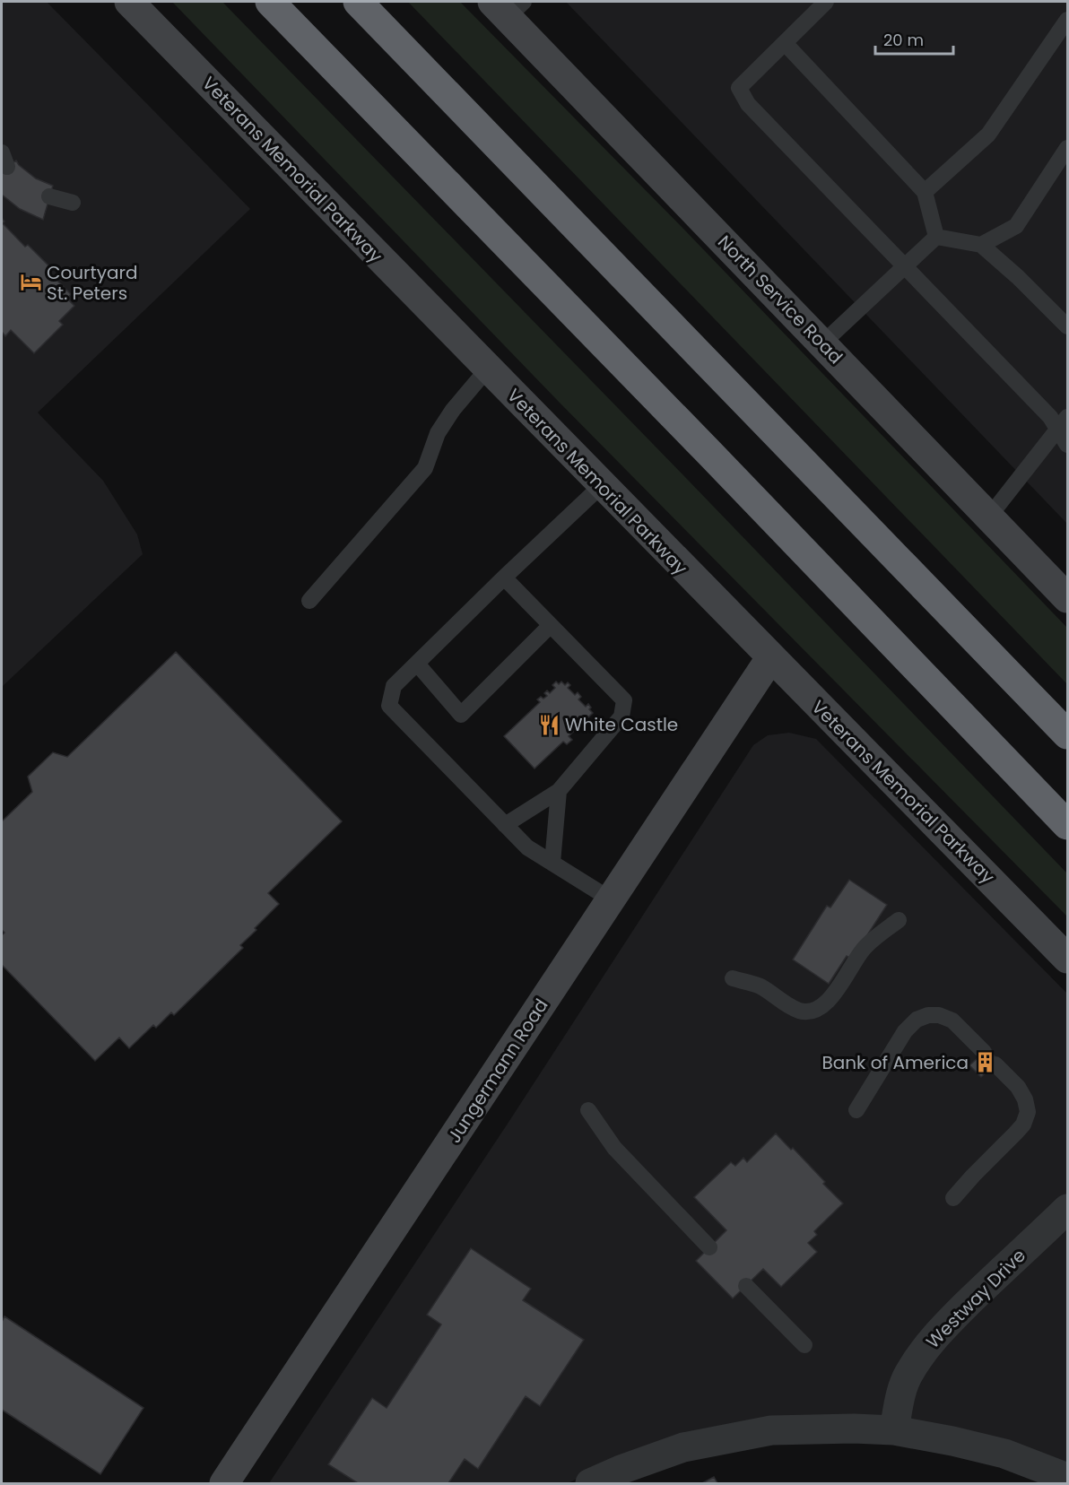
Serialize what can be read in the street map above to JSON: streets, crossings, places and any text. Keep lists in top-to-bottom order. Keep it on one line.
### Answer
{"streets":{"street":["Veterans Memorial Parkway","North Service Road","Jungermann Road","Westway Drive"]},"crossings":[["Veterans Memorial Parkway","Jungermann Road"]],"places":{"hotel":["Courtyard St. Peters"],"restaurant":["White Castle"],"building":["Bank of America"]},"scale_bar":"20 m"}
